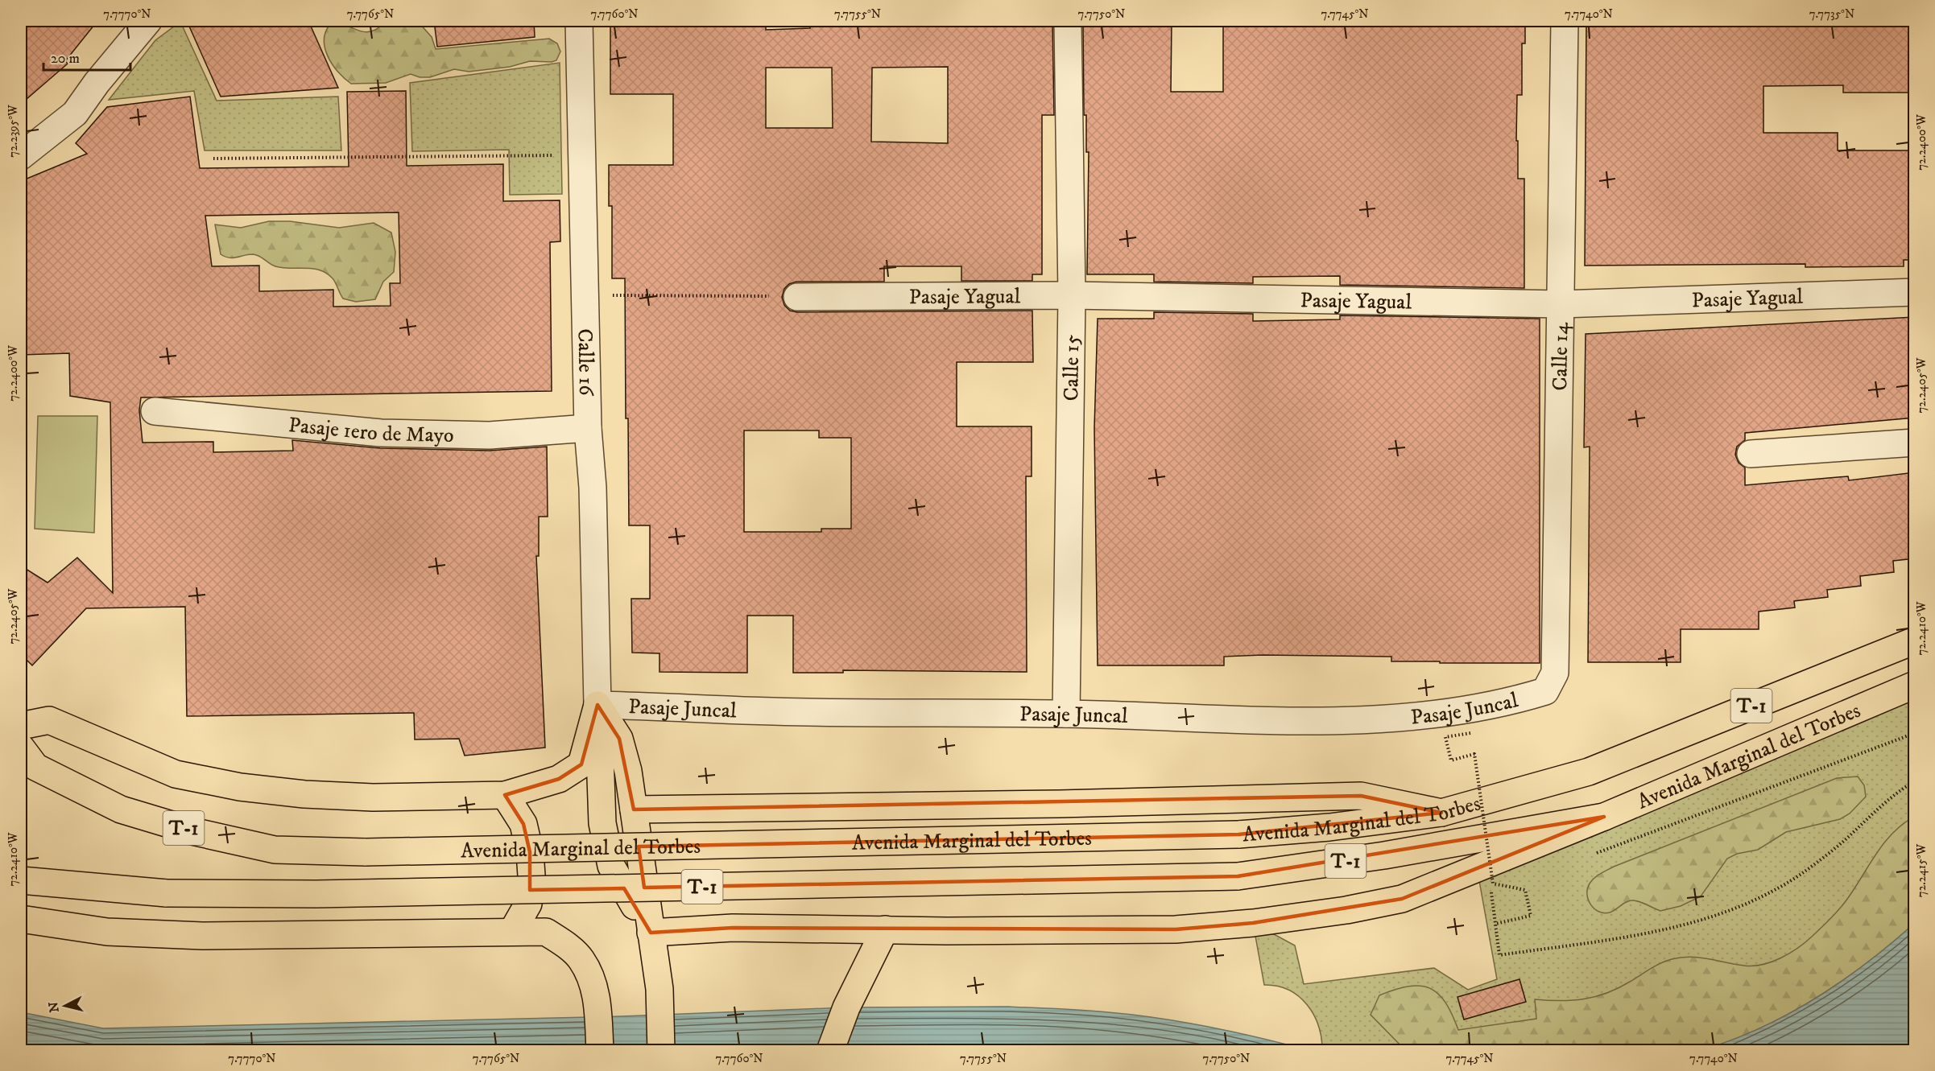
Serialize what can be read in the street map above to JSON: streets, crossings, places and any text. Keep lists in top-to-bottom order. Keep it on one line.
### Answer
{"streets":{"highway":["T-1","Avenida Marginal del Torbes"],"street":["Pasaje Yagual","Calle 14","Calle 16","Calle 15","Pasaje 1ero de Mayo","Pasaje Juncal"]},"crossings":[["Pasaje Yagual","Calle 14"],["Pasaje Yagual","Calle 15"],["Calle 14","Pasaje Juncal"],["Calle 16","Pasaje 1ero de Mayo"],["Calle 16","Pasaje Juncal"],["Calle 15","Pasaje Juncal"]],"scale_bar":"20 m","north":"left","coordinates":["7.7770°N","7.7765°N","7.7760°N","7.7755°N","7.7750°N","7.7745°N","7.7740°N","7.7735°N","72.2395°W","72.2400°W","72.2405°W","72.2410°W","72.2415°W"]}
